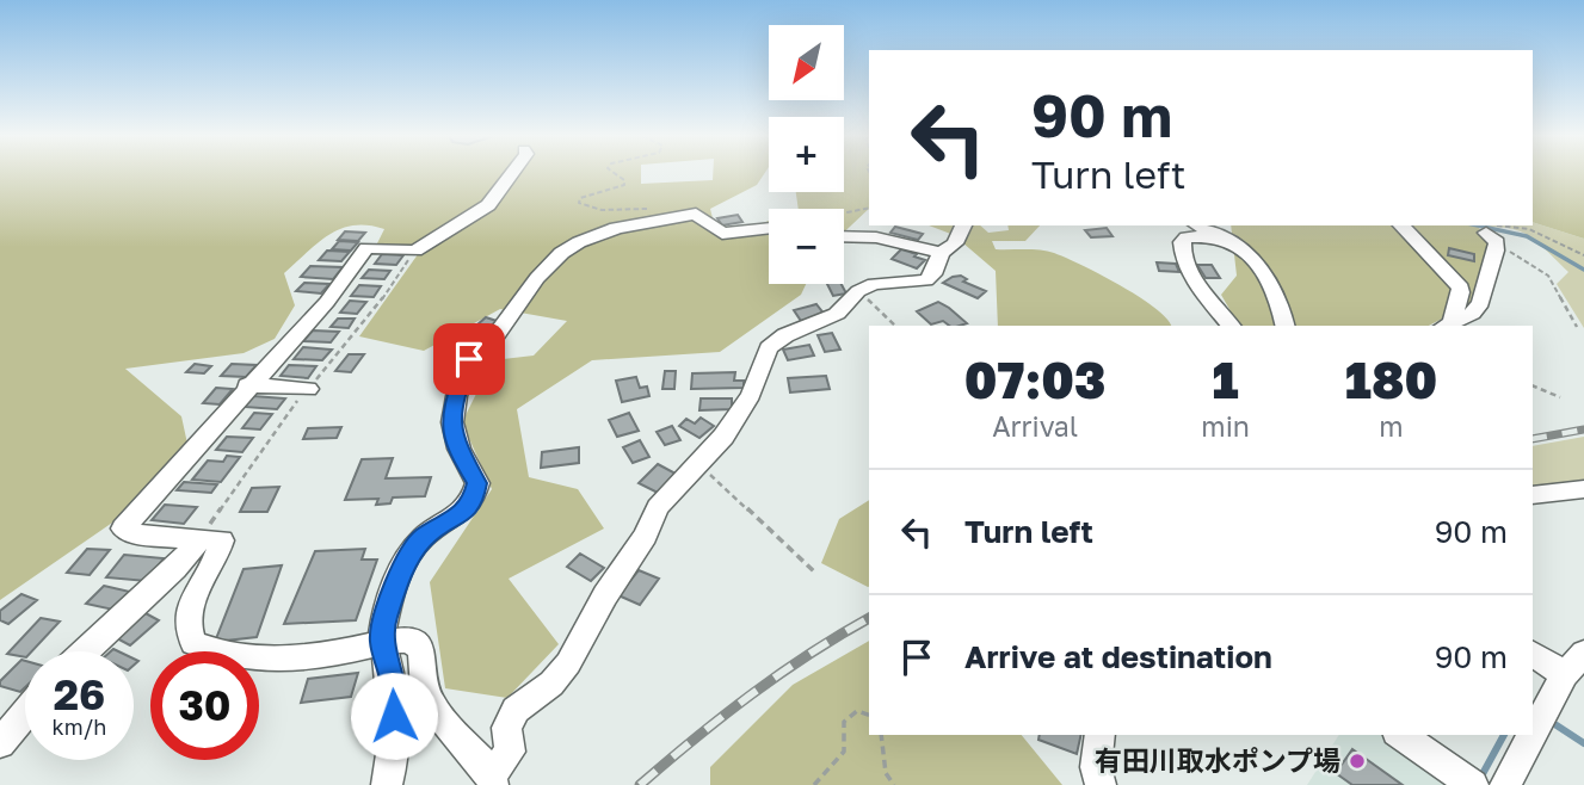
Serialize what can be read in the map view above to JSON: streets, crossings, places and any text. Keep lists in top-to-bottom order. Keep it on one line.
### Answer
{"places":["有田川取水ポンプ場"],"north":"bottom left","page":{"map_buttons":["+","−"],"turn":["90 m","Turn left"],"eta":["07:03","Arrival","1","min","180","m"],"list":[{"name":"Turn left","value":"90 m"},{"name":"Arrive at destination","value":"90 m"}],"speed":"26 km/h","limit":"30"}}
